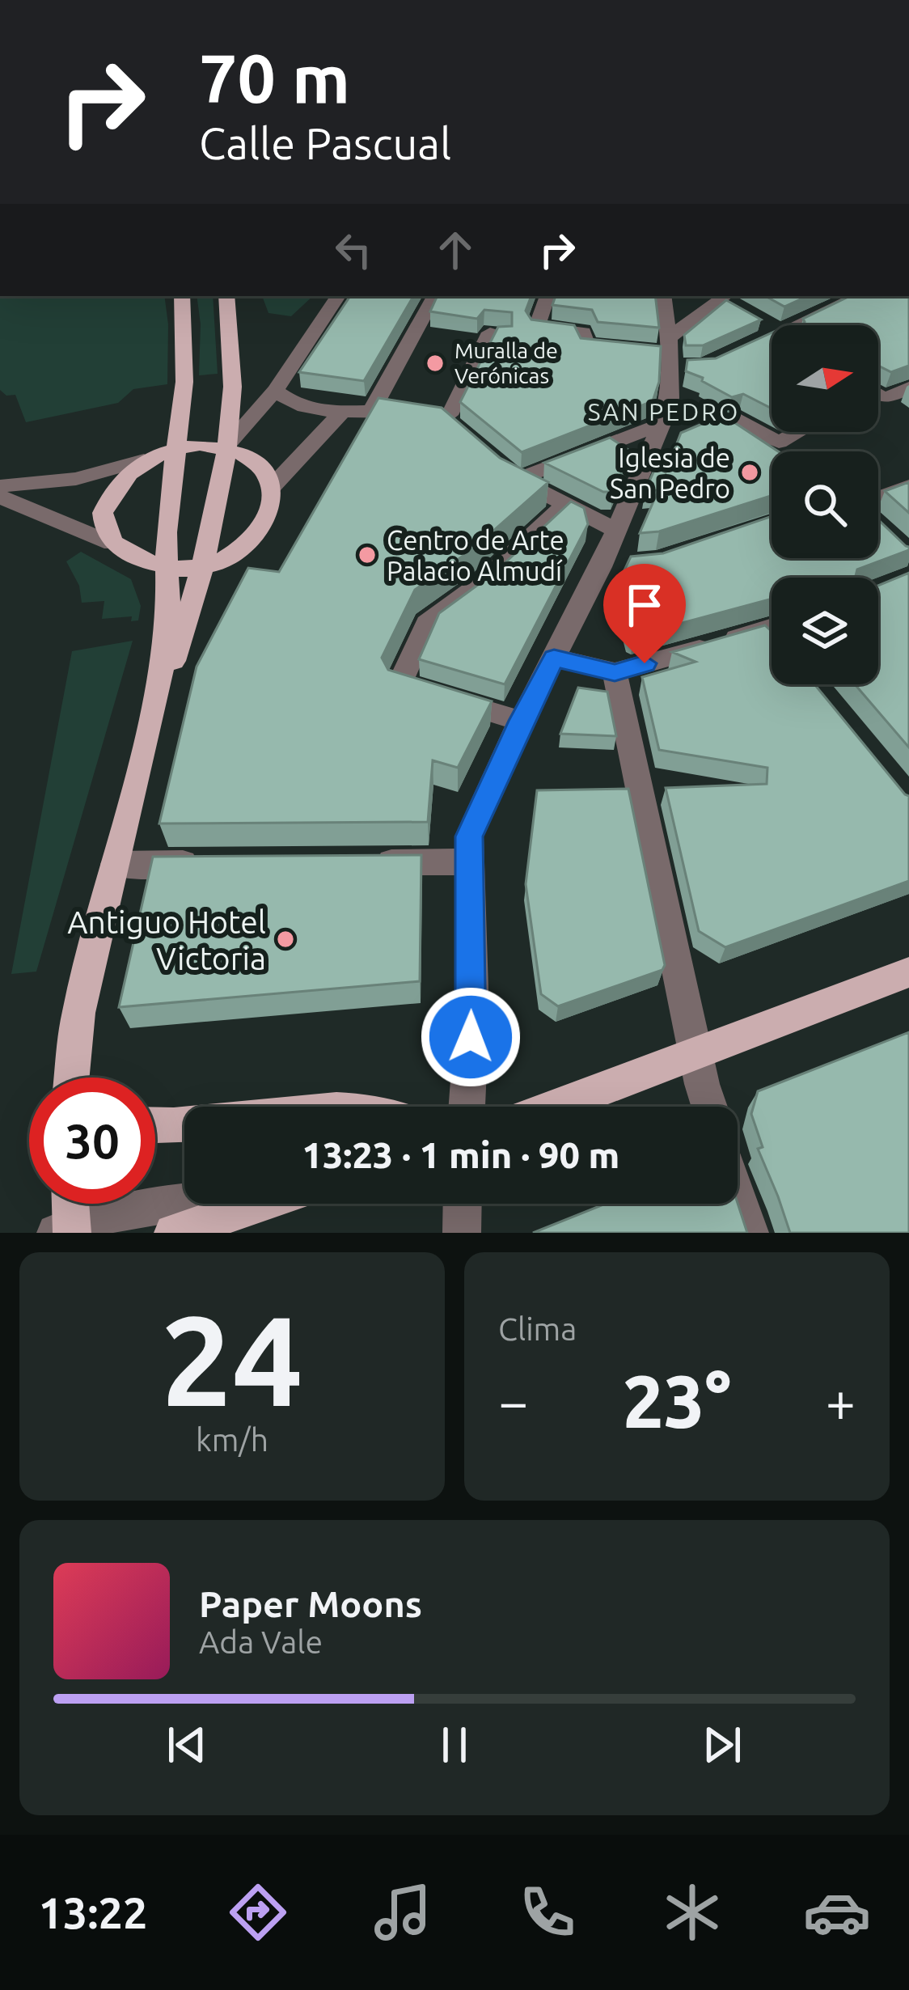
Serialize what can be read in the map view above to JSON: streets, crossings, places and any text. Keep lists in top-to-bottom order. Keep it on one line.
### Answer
{"districts":["SAN PEDRO"],"places":["Muralla de Verónicas","Iglesia de San Pedro","Centro de Arte Palacio Almudí","Antiguo Hotel Victoria"],"north":"right","page":{"turn":["70 m","Calle Pascual"],"limit":"30","trip":"13:23 · 1 min · 90 m","tile":[["24","km/h"],"Clima"],"heat":["−","23°","+"],"song":["Paper Moons","Ada Vale"],"tabs":"13:22"}}
